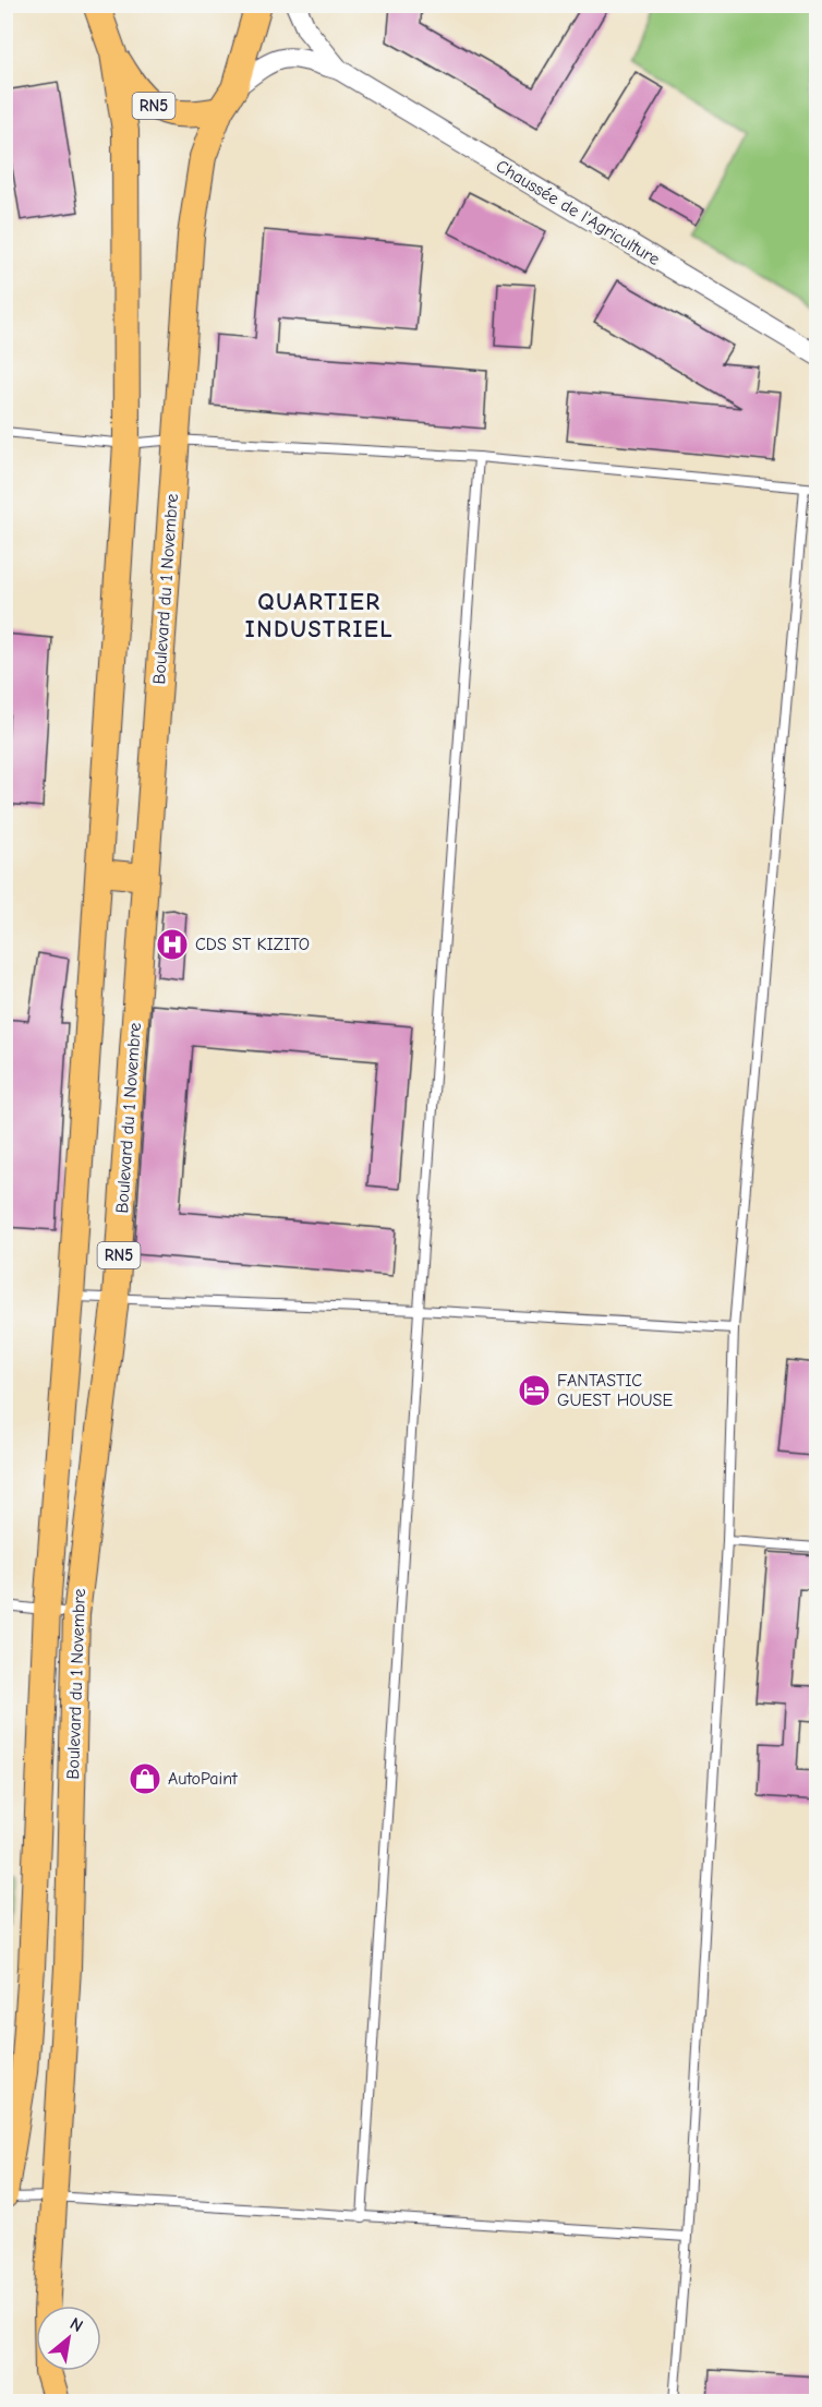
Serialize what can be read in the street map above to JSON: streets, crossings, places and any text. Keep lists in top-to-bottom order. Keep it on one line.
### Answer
{"streets":{"main road":["RN5","Boulevard du 1 Novembre"],"street":["Chaussée de l'Agriculture"]},"crossings":[["Chaussée de l'Agriculture","Boulevard du 1 Novembre"]],"districts":["QUARTIER INDUSTRIEL"],"places":{"hospital":["CDS ST KIZITO"],"hotel":["FANTASTIC GUEST HOUSE"],"shop":["AutoPaint"]},"north":"top right"}
